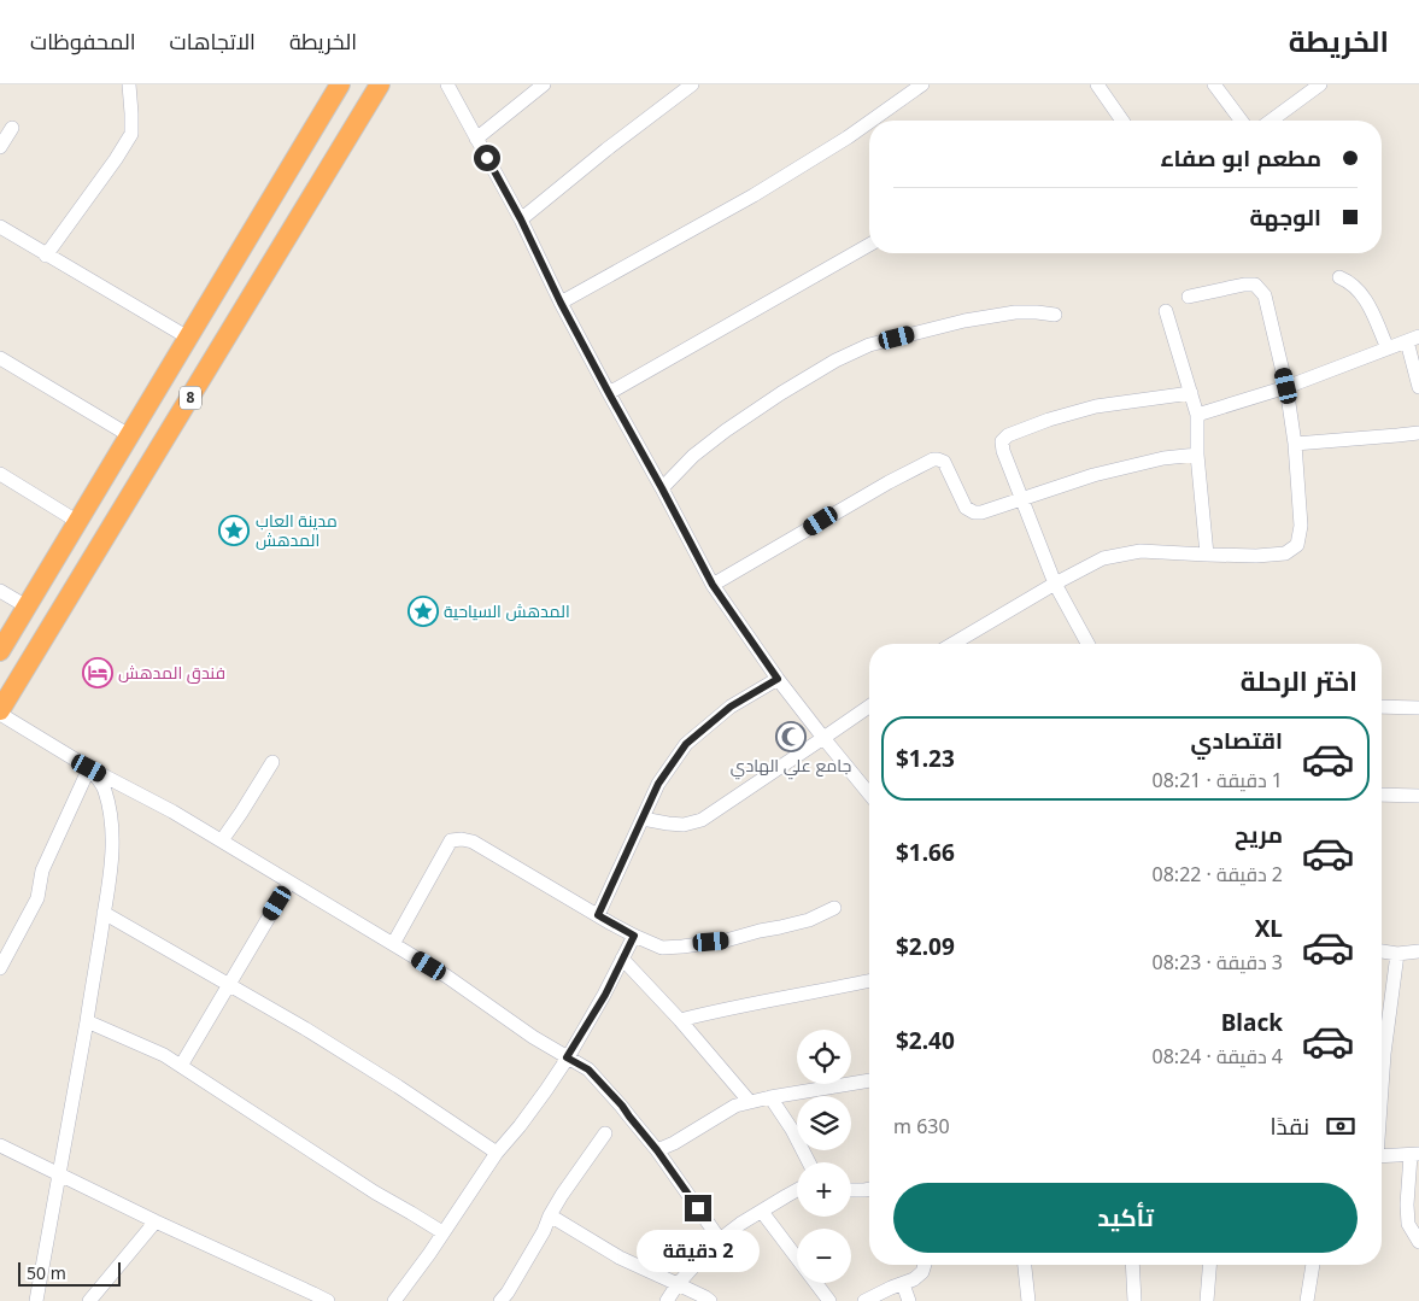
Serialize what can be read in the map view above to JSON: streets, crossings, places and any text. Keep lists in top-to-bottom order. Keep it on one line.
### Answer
{"streets":{"highway":["8"]},"places":{"place":["مدينة العاب المدهش","المدهش السياحية"],"hotel":["فندق المدهش"],"mosque":["جامع علي الهادي"]},"scale_bar":"50 m","page":{"header":"الخريطة","nav":["الخريطة","الاتجاهات","المحفوظات"],"banner":["مطعم ابو صفاء","الوجهة"],"heading":"اختر الرحلة","list":[{"name":"اقتصادي","note":"1 دقيقة · 08:21","value":"$1.23"},{"name":"مريح","note":"2 دقيقة · 08:22","value":"$1.66"},{"name":"XL","note":"3 دقيقة · 08:23","value":"$2.09"},{"name":"Black","note":"4 دقيقة · 08:24","value":"$2.40"}],"map_buttons":["+","−"],"pay":["نقدًا","630 m"],"buttons":"تأكيد","bubble":"2 دقيقة","scale":"50 m"}}
